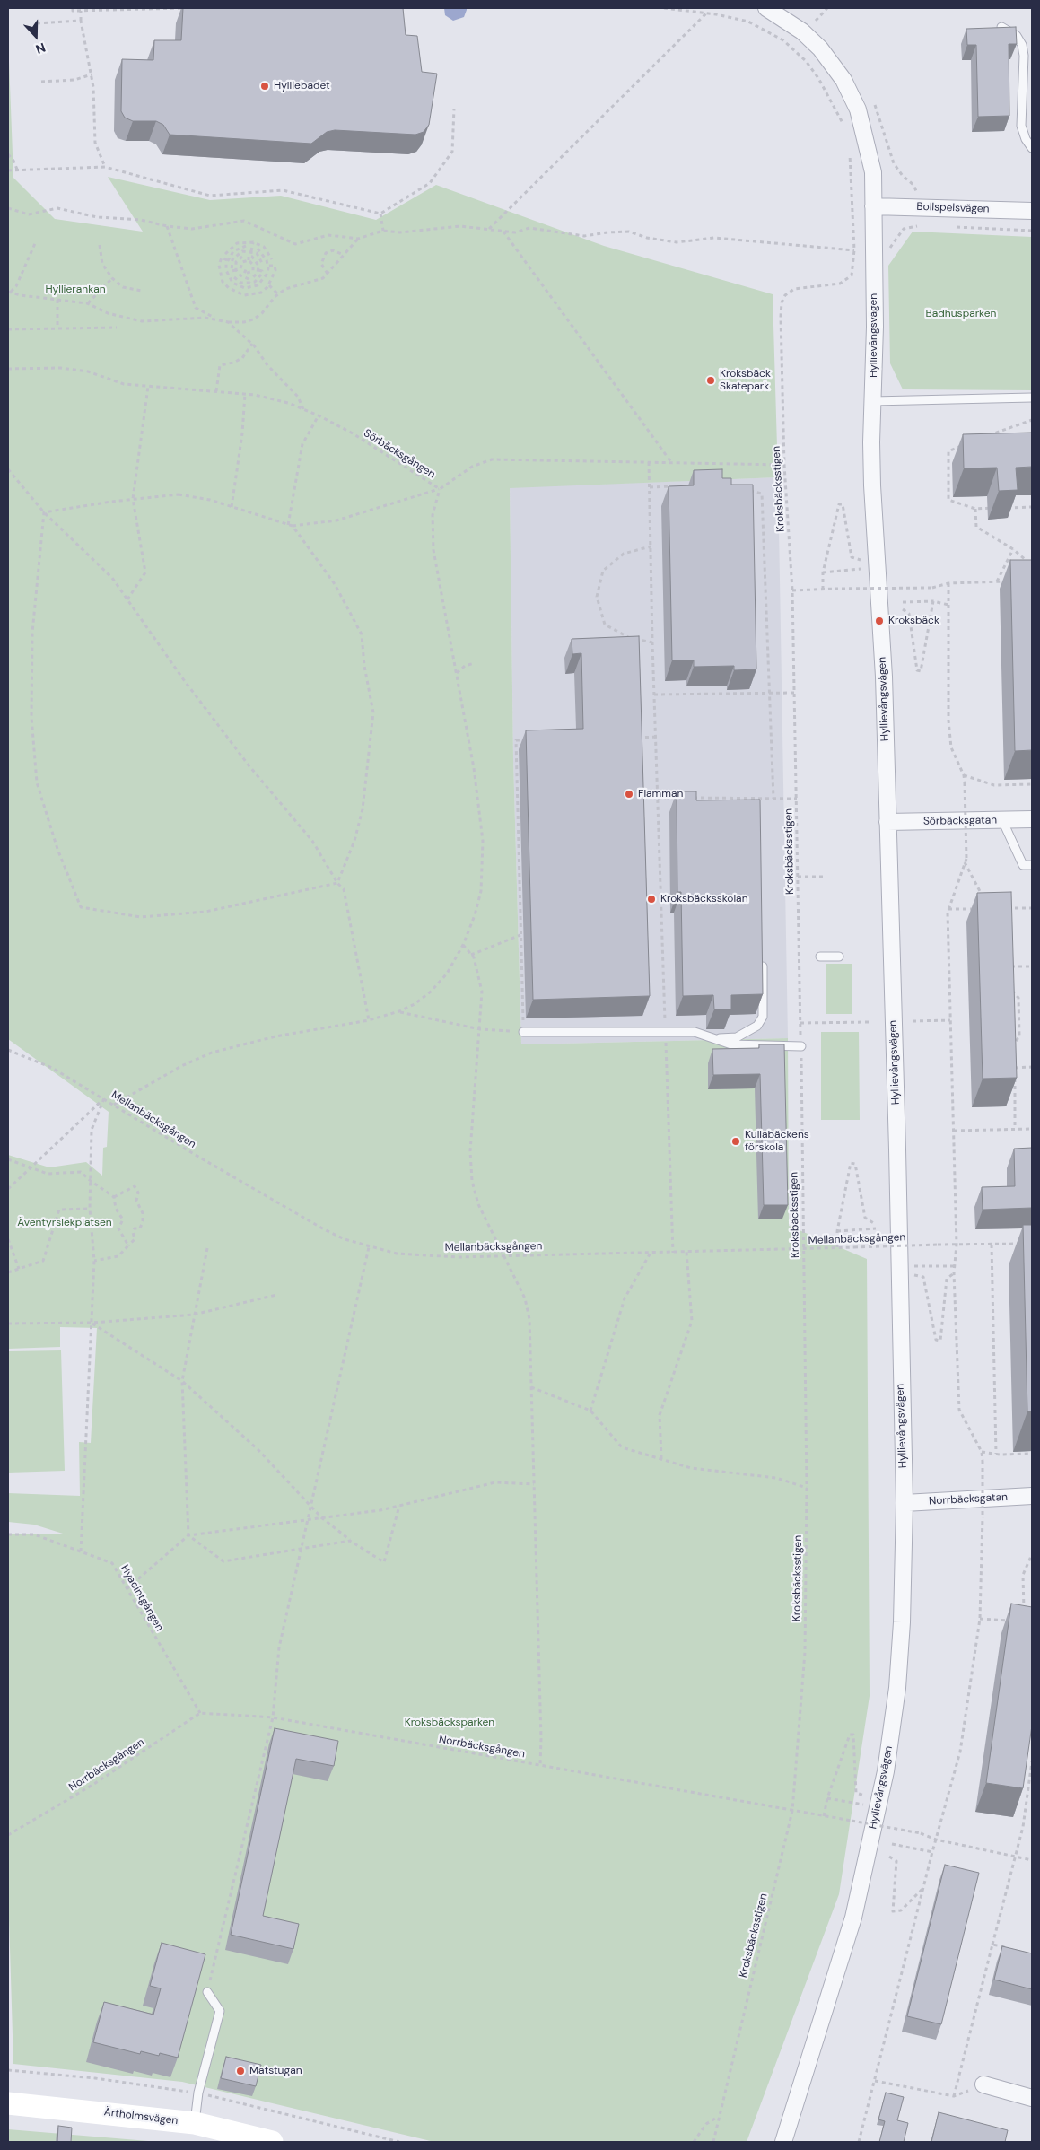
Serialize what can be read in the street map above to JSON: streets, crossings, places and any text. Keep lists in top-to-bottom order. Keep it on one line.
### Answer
{"streets":{"street":["Bollspelsvägen","Hyllievångsvägen","Sörbäcksgatan","Norrbäcksgatan","Ärtholmsvägen"],"path":["Sörbäcksgången","Kroksbäcksstigen","Mellanbäcksgången","Hyacintgången","Norrbäcksgången"]},"crossings":[["Bollspelsvägen","Hyllievångsvägen"],["Hyllievångsvägen","Sörbäcksgatan"],["Hyllievångsvägen","Norrbäcksgatan"],["Sörbäcksgången","Kroksbäcksstigen"],["Kroksbäcksstigen","Mellanbäcksgången"],["Kroksbäcksstigen","Norrbäcksgången"],["Hyacintgången","Norrbäcksgången"]],"parks":["Hyllierankan","Badhusparken","Äventyrslekplatsen","Kroksbäcksparken"],"places":["Hylliebadet","Kroksbäck Skatepark","Kroksbäck","Flamman","Kroksbäcksskolan","Kullabäckens förskola","Matstugan"],"north":"bottom"}
